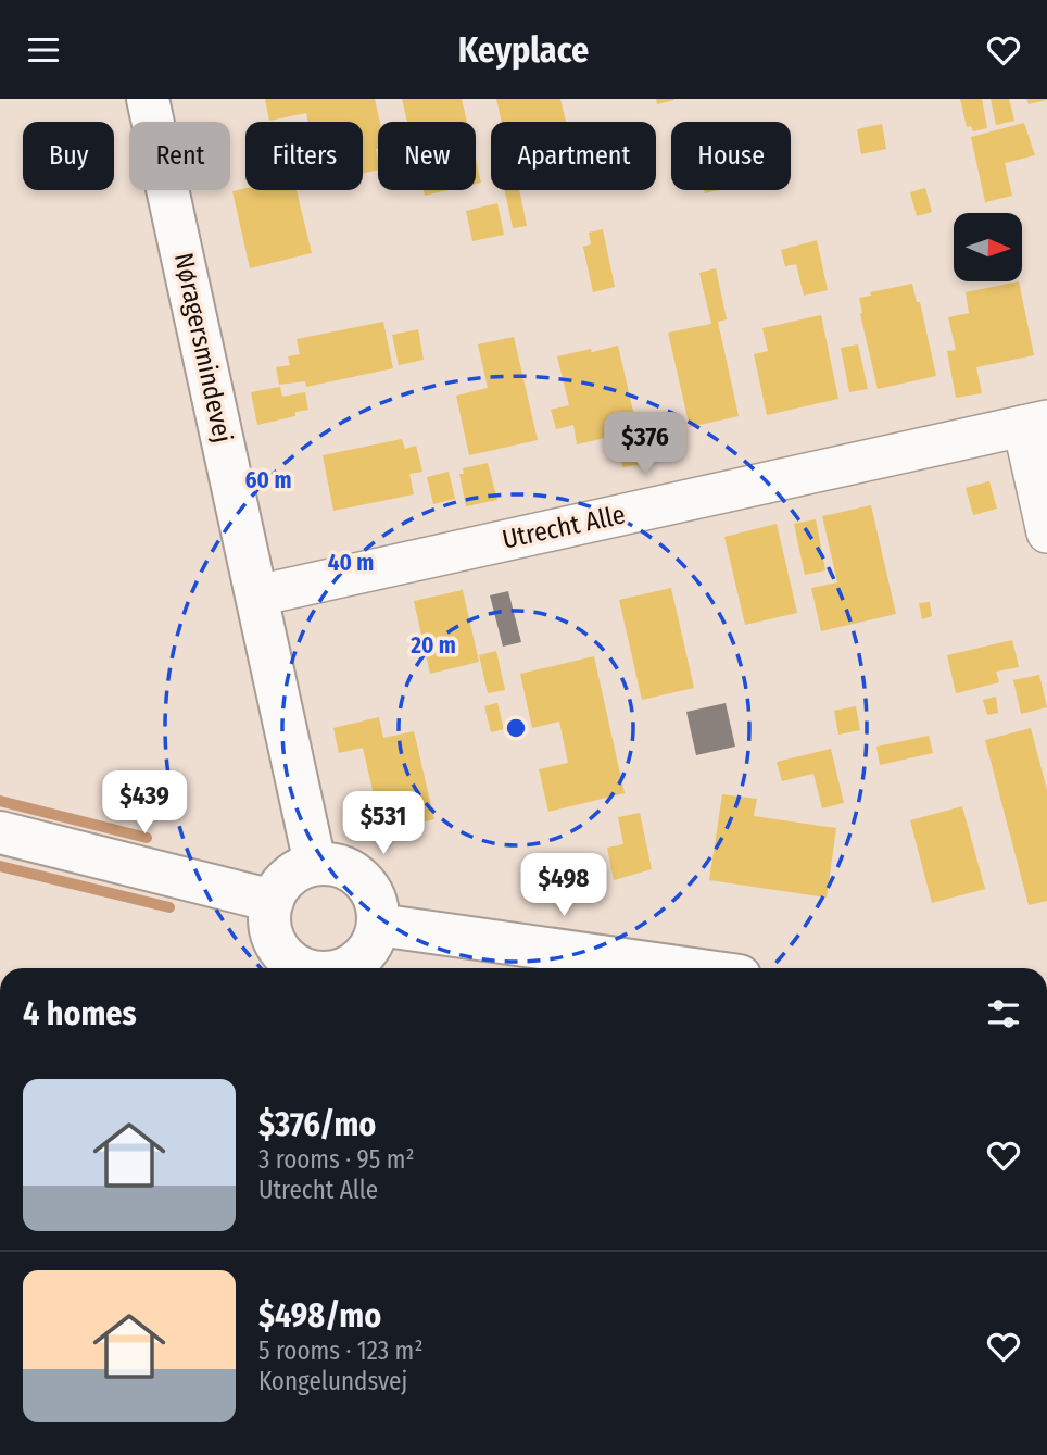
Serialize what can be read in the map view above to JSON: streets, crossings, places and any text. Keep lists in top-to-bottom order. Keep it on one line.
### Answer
{"streets":{"street":["Nøragersmindevej","Utrecht Alle"]},"crossings":[["Nøragersmindevej","Utrecht Alle"]],"north":"right","page":{"header":"Keyplace","chip":["Buy","Rent","Filters","New","Apartment","House"],"price":["$376","$439","$531","$498"],"heading":"4 homes","list":[{"name":"$376/mo","note":"3 rooms · 95 m² · Utrecht Alle"},{"name":"$498/mo","note":"5 rooms · 123 m² · Kongelundsvej"}]},"rings":["60 m","40 m","20 m"]}
